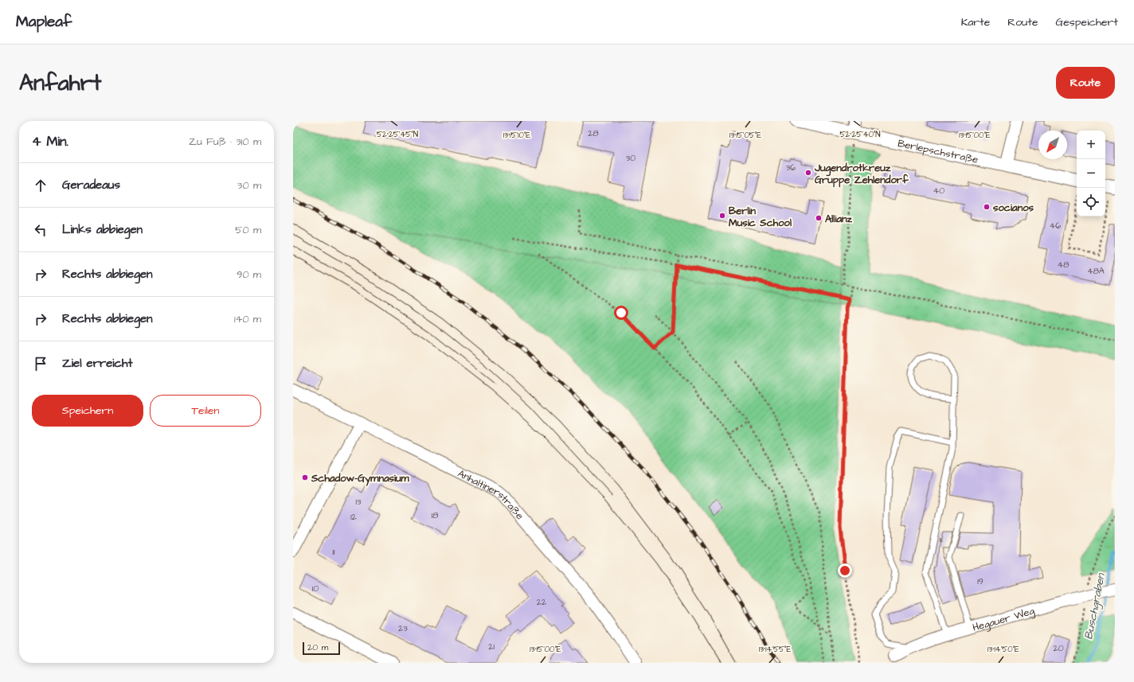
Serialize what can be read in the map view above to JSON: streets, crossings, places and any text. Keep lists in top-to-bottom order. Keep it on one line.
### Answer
{"streets":{"street":["Berlepschstraße","Anhaltinerstraße","Hegauer Weg"]},"water":["Buschgraben"],"places":["Jugendrotkreuz Gruppe Zehlendorf","socianos","Berlin Music School","Allianz","Schadow-Gymnasium"],"house_numbers":["28","30","36","40","46","48","48A","13","18","12","11","19","10","22","23","21","20"],"scale_bar":"20 m","north":"bottom left","page":{"header":"Mapleaf","nav":["Karte","Route","Gespeichert"],"buttons":["Route",["Speichern","Teilen"]],"title":"Anfahrt","heading":["4 Min.","Zu Fuß · 310 m"],"map_buttons":["+","−"],"list":[["Geradeaus","30 m"],["Links abbiegen","50 m"],["Rechts abbiegen","90 m"],["Rechts abbiegen","140 m"],"Ziel erreicht"],"scale":"20 m"},"coordinates":["52°25'45\"N","52°25'40\"N","13°15'10\"E","13°15'05\"E","13°15'00\"E","13°14'55\"E","13°14'50\"E"]}
